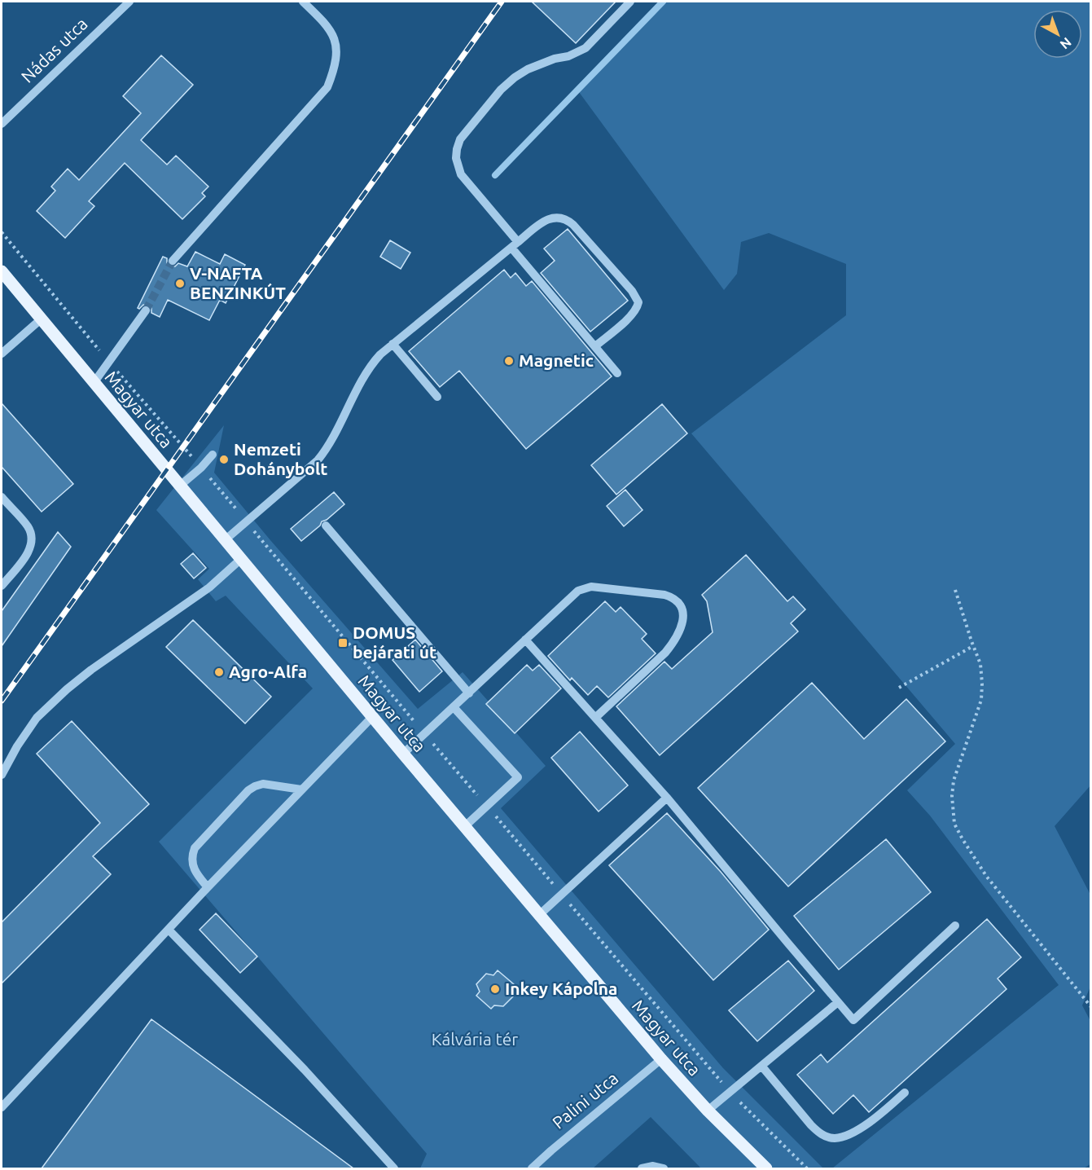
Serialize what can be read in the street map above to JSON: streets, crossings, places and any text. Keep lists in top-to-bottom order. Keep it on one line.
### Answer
{"streets":{"main road":["Magyar utca"],"street":["Nádas utca","Palini utca"]},"crossings":[["Magyar utca","Palini utca"]],"parks":["Kálvária tér"],"places":{"other":["V-NAFTA BENZINKÚT","Magnetic","Nemzeti Dohánybolt","Agro-Alfa","Inkey Kápolna"],"transit":["DOMUS bejárati út"]},"north":"bottom right"}
